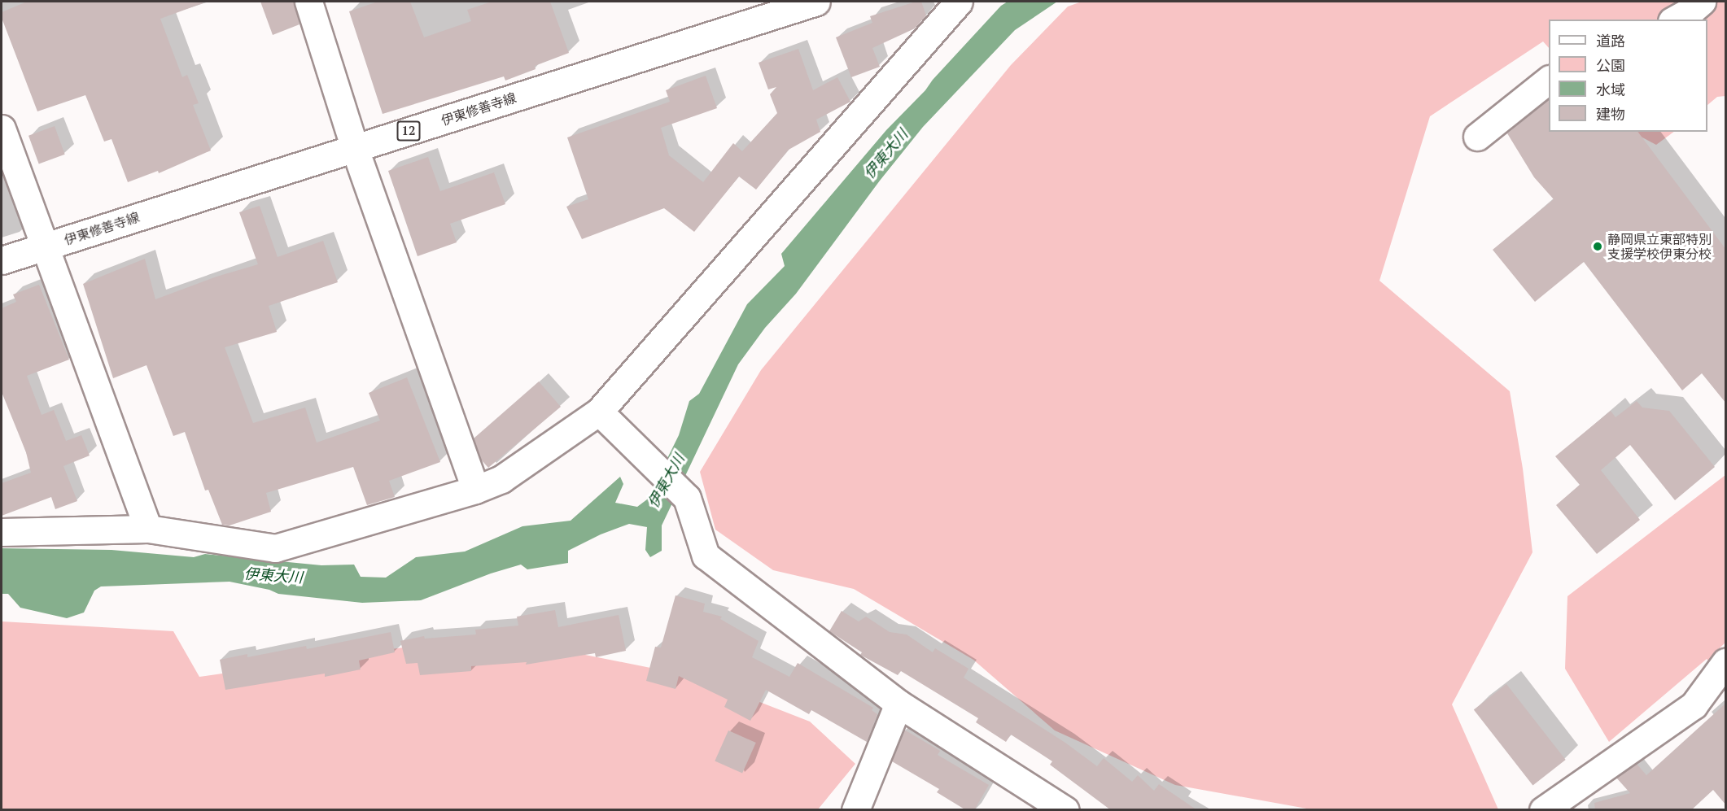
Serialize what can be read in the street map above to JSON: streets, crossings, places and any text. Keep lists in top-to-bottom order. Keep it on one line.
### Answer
{"streets":{"street":["伊東修善寺線","12"]},"water":["伊東大川"],"places":["静岡県立東部特別 支援学校伊東分校"],"legend":["道路","公園","水域","建物"]}
